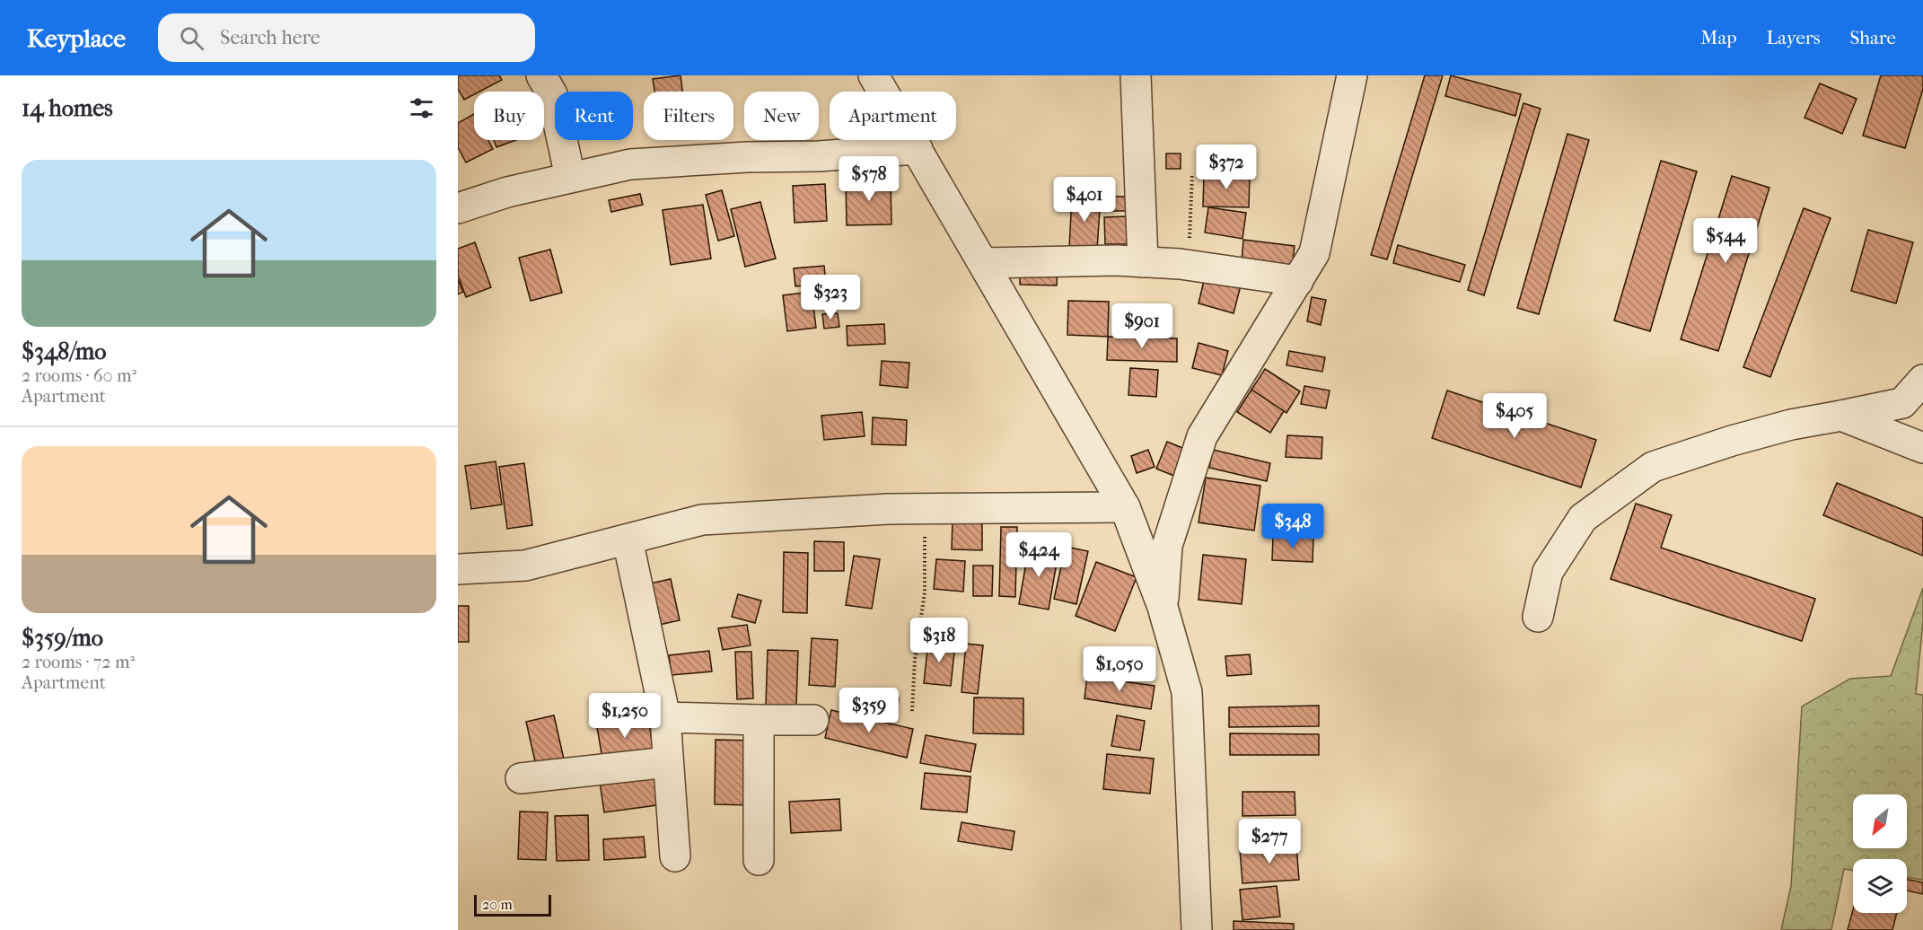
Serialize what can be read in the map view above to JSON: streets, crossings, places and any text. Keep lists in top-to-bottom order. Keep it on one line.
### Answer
{"scale_bar":"20 m","north":"bottom left","page":{"header":"Keyplace","search":"Search here","nav":["Map","Layers","Share"],"heading":"14 homes","chip":["Buy","Rent","Filters","New","Apartment"],"list":[{"name":"$348/mo","note":"2 rooms · 60 m² · Apartment"},{"name":"$359/mo","note":"2 rooms · 72 m² · Apartment"}],"price":["$372","$578","$401","$544","$323","$901","$405","$348","$424","$318","$1,050","$359","$1,250","$277"],"scale":"20 m"}}
